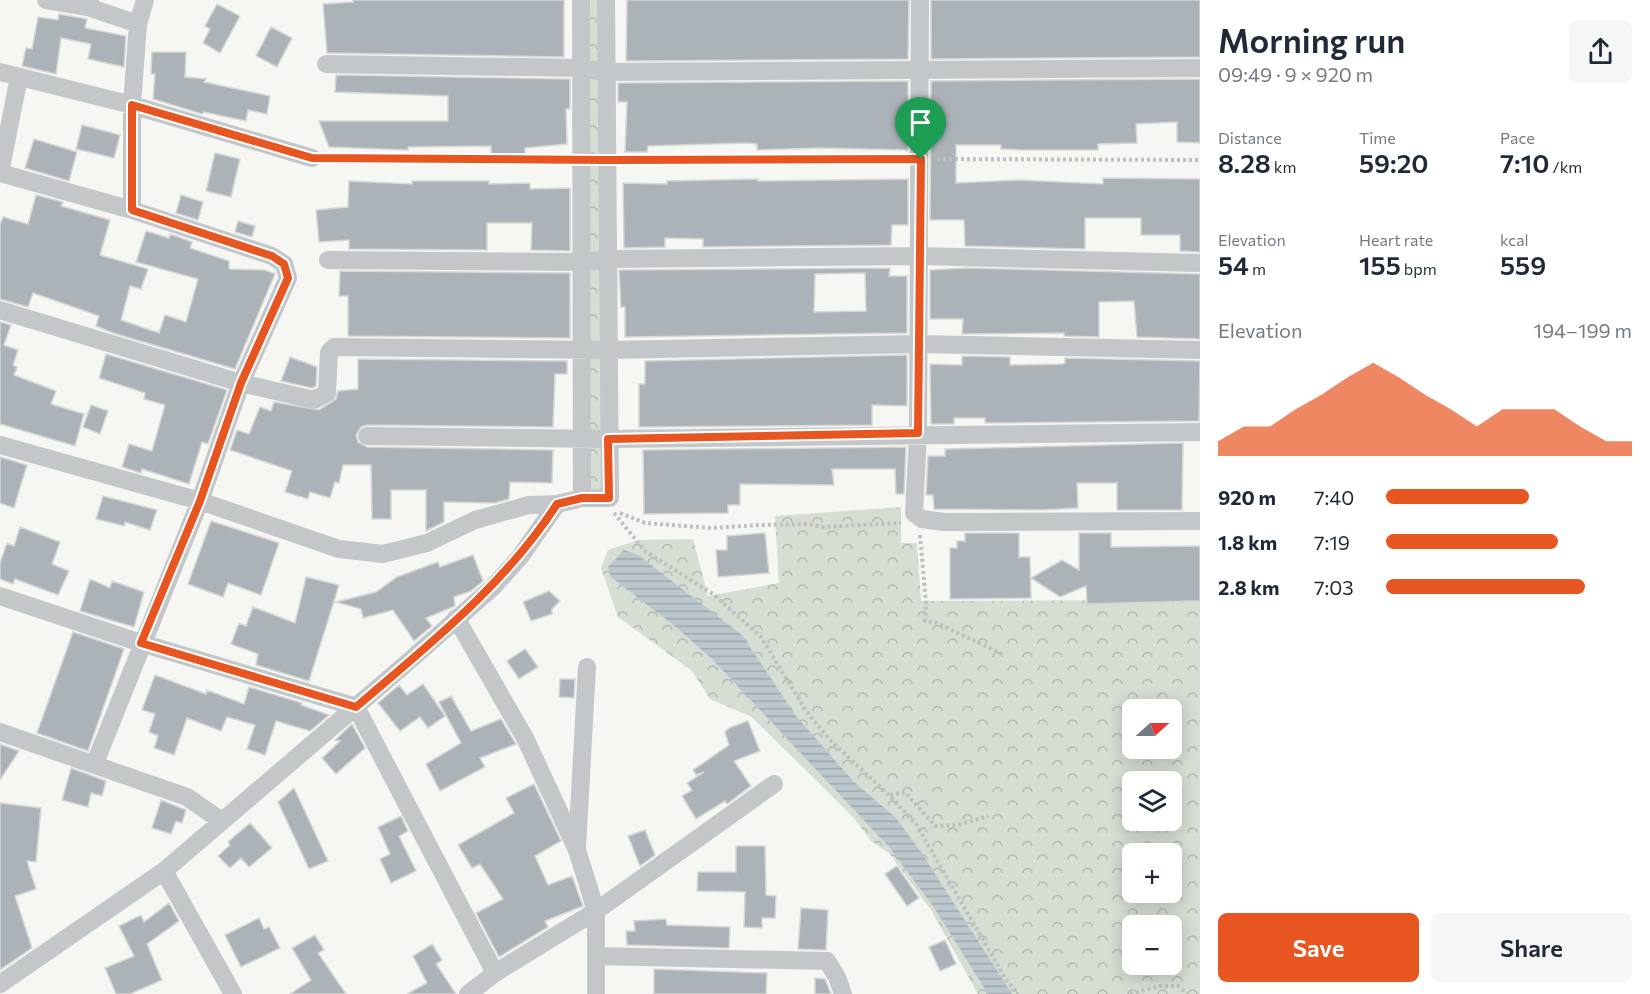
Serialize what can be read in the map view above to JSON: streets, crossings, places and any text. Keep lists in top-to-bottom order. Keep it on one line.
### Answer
{"north":"right","page":{"heading":["Morning run","09:49 · 9 × 920 m"],"stats":[["Distance","8.28 km"],["Time","59:20"],["Pace","7:10 /km"],["Elevation","54 m"],["Heart rate","155 bpm"],["kcal","559"]],"chart":["Elevation","194–199 m"],"list":[{"name":"920 m","note":"7:40"},{"name":"1.8 km","note":"7:19"},{"name":"2.8 km","note":"7:03"}],"map_buttons":["+","−"],"buttons":["Save","Share"]}}
